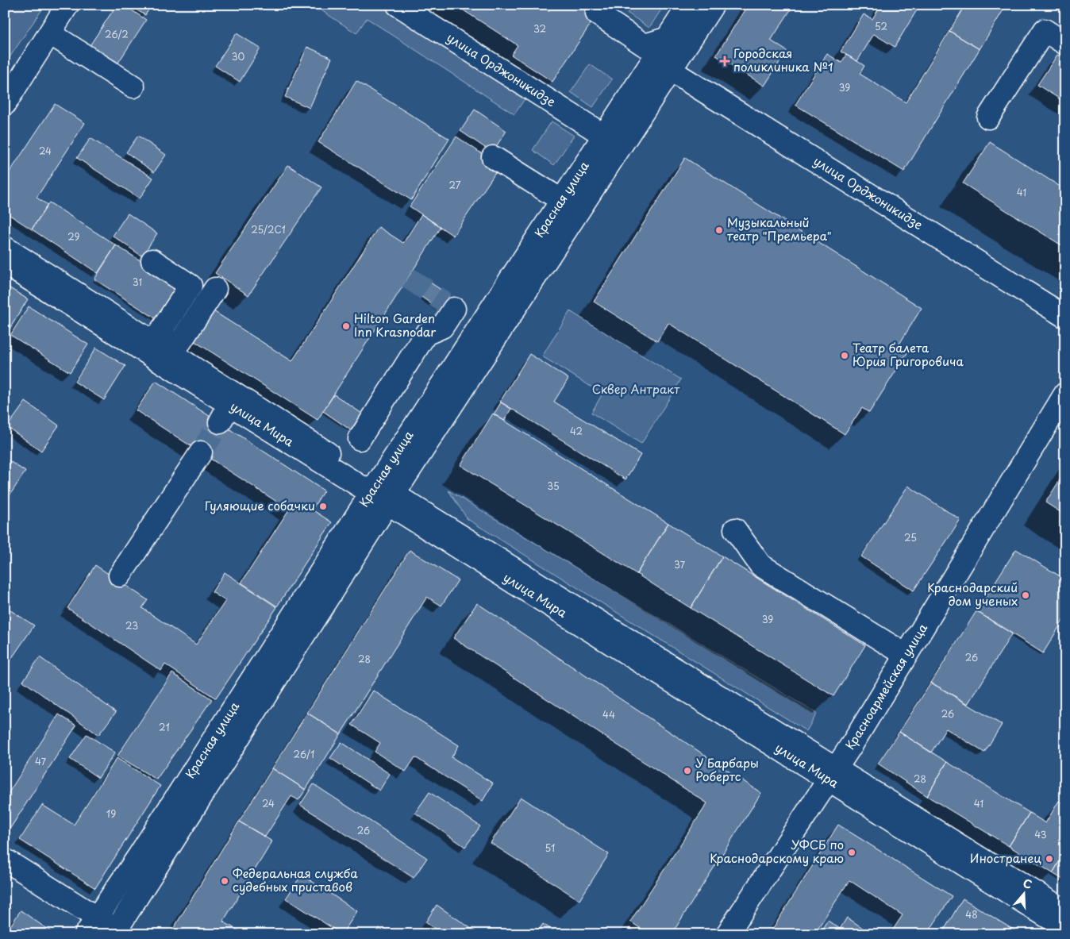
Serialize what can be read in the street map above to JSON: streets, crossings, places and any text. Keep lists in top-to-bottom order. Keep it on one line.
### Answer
{"streets":{"street":["улица Орджоникидзе","Красная улица","улица Мира","Красноармейская улица"]},"crossings":[["улица Орджоникидзе","Красная улица"],["Красная улица","улица Мира"],["улица Мира","Красноармейская улица"]],"parks":["Сквер Антракт"],"places":{"health":["Городская поликлиника №1"],"other":["Музыкальный театр \"Премьера\"","Hilton Garden Inn Krasnodar","Театр балета Юрия Григоровича","Гуляющие собачки","Краснодарский дом ученых","У Барбары Робертс","УФСБ по Краснодарскому краю","Иностранец","Федеральная служба судебных приставов"]},"house_numbers":["52","32","26/2","30","39","24","27","41","25/2С1","29","31","42","35","25","37","39","23","26","28","26","44","21","26/1","47","28","24","41","19","26","43","51","48"],"north":"top"}
